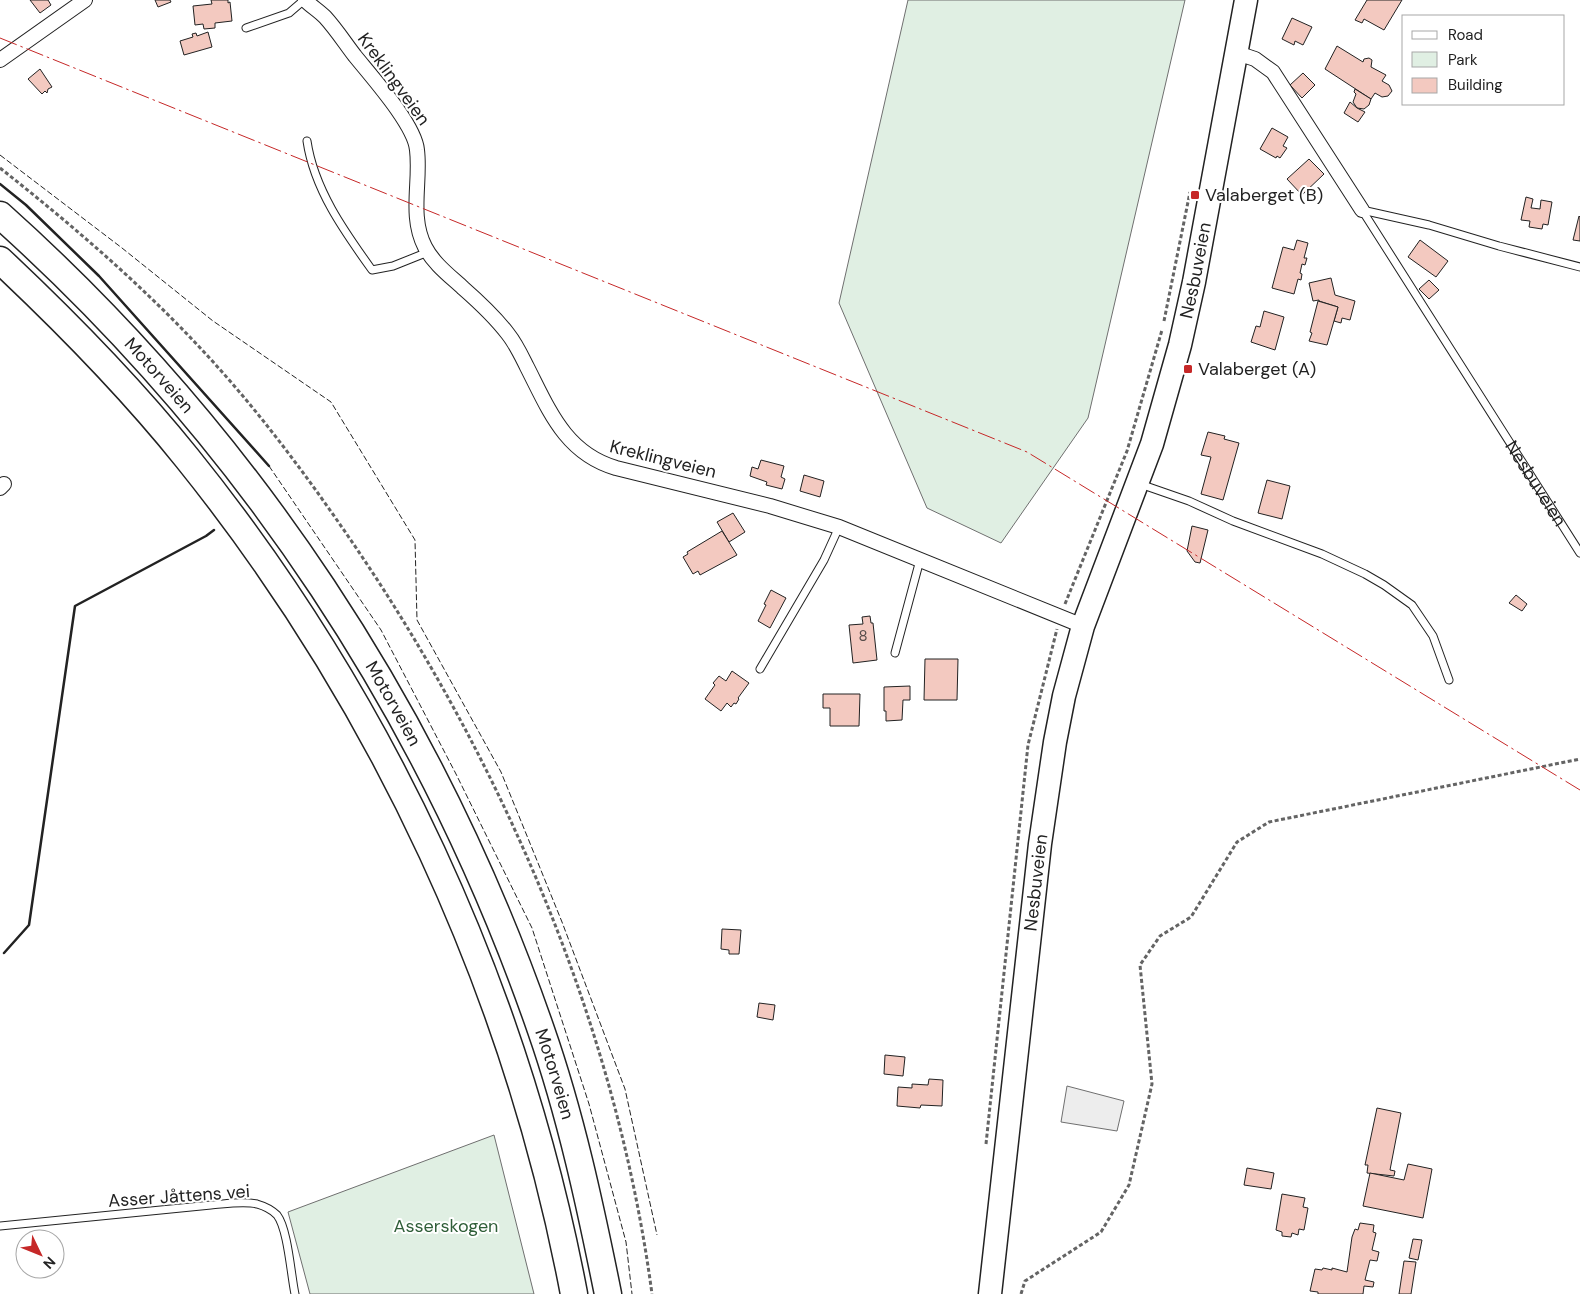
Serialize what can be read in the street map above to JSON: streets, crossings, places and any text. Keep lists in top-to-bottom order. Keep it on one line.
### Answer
{"streets":{"highway":["Motorveien"],"main road":["Nesbuveien"],"street":["Kreklingveien"],"lane":["Asser Jåttens vei"]},"crossings":[["Kreklingveien","Nesbuveien"]],"parks":["Asserskogen"],"places":{"transit":["Valaberget (B)","Valaberget (A)"]},"house_numbers":["8"],"legend":["Road","Park","Building"],"north":"bottom right"}
